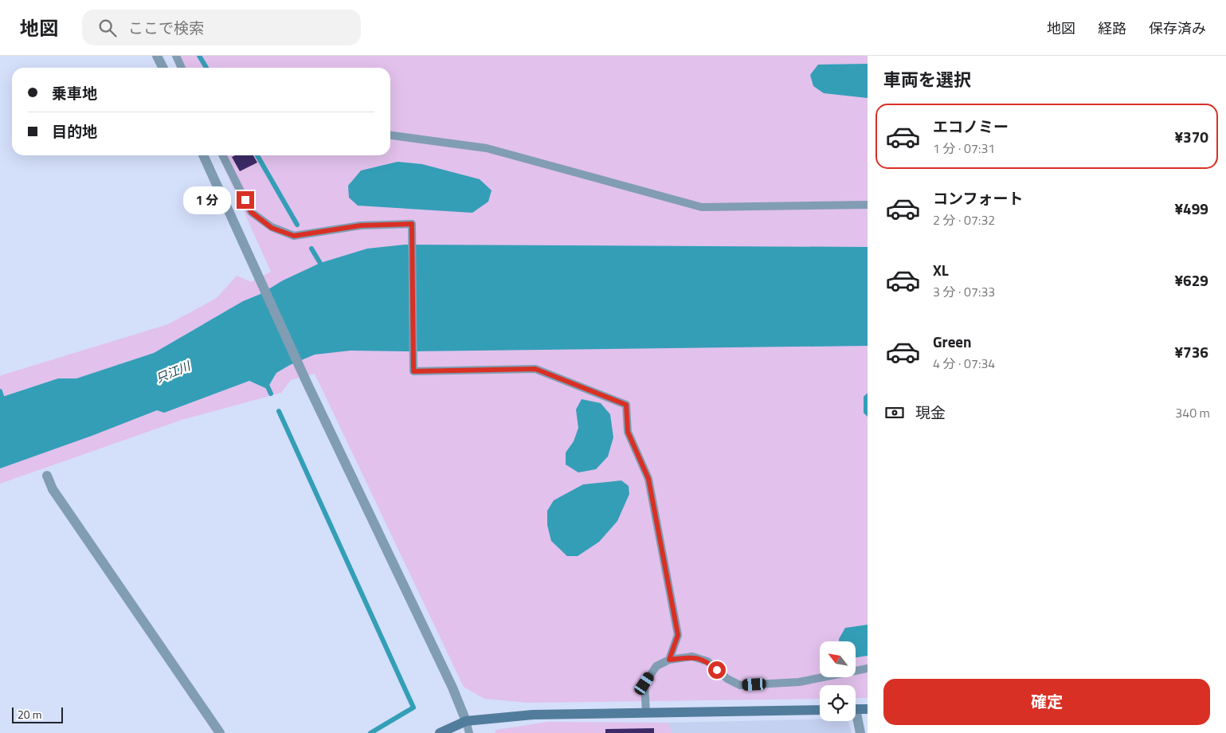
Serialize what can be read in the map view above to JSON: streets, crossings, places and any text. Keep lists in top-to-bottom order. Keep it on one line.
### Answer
{"water":["只江川"],"scale_bar":"20 m","north":"top left","page":{"header":"地図","search":"ここで検索","nav":["地図","経路","保存済み"],"heading":"車両を選択","banner":["乗車地","目的地"],"list":[{"name":"エコノミー","note":"1 分 · 07:31","value":"¥370"},{"name":"コンフォート","note":"2 分 · 07:32","value":"¥499"},{"name":"XL","note":"3 分 · 07:33","value":"¥629"},{"name":"Green","note":"4 分 · 07:34","value":"¥736"}],"bubble":"1 分","pay":["現金","340 m"],"buttons":"確定","scale":"20 m"}}
